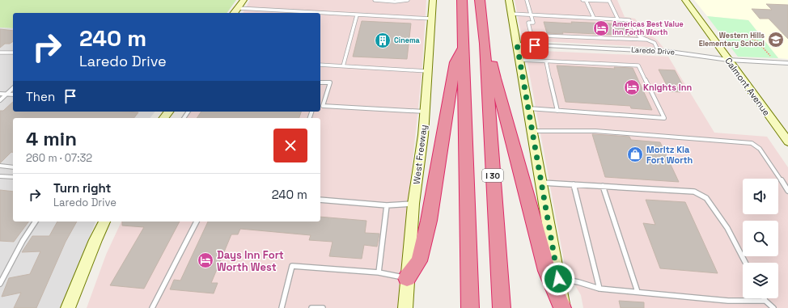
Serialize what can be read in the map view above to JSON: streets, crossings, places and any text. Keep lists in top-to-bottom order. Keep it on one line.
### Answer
{"streets":{"highway":["I 30"],"main road":["Calmont Avenue","West Freeway"],"street":["Laredo Drive"]},"crossings":[["Laredo Drive","Calmont Avenue"]],"places":{"hotel":["Americas Best Value Inn Forth Worth","Knights Inn","Days Inn Fort Worth West"],"school or university":["Western Hills Elementary School"],"building":["Cinema"],"shop":["Moritz Kia Fort Worth"]},"page":{"turn":["240 m","Laredo Drive"],"then":"Then","heading":["4 min","260 m · 07:32"],"list":[{"name":"Turn right","note":"Laredo Drive","value":"240 m"}]}}
